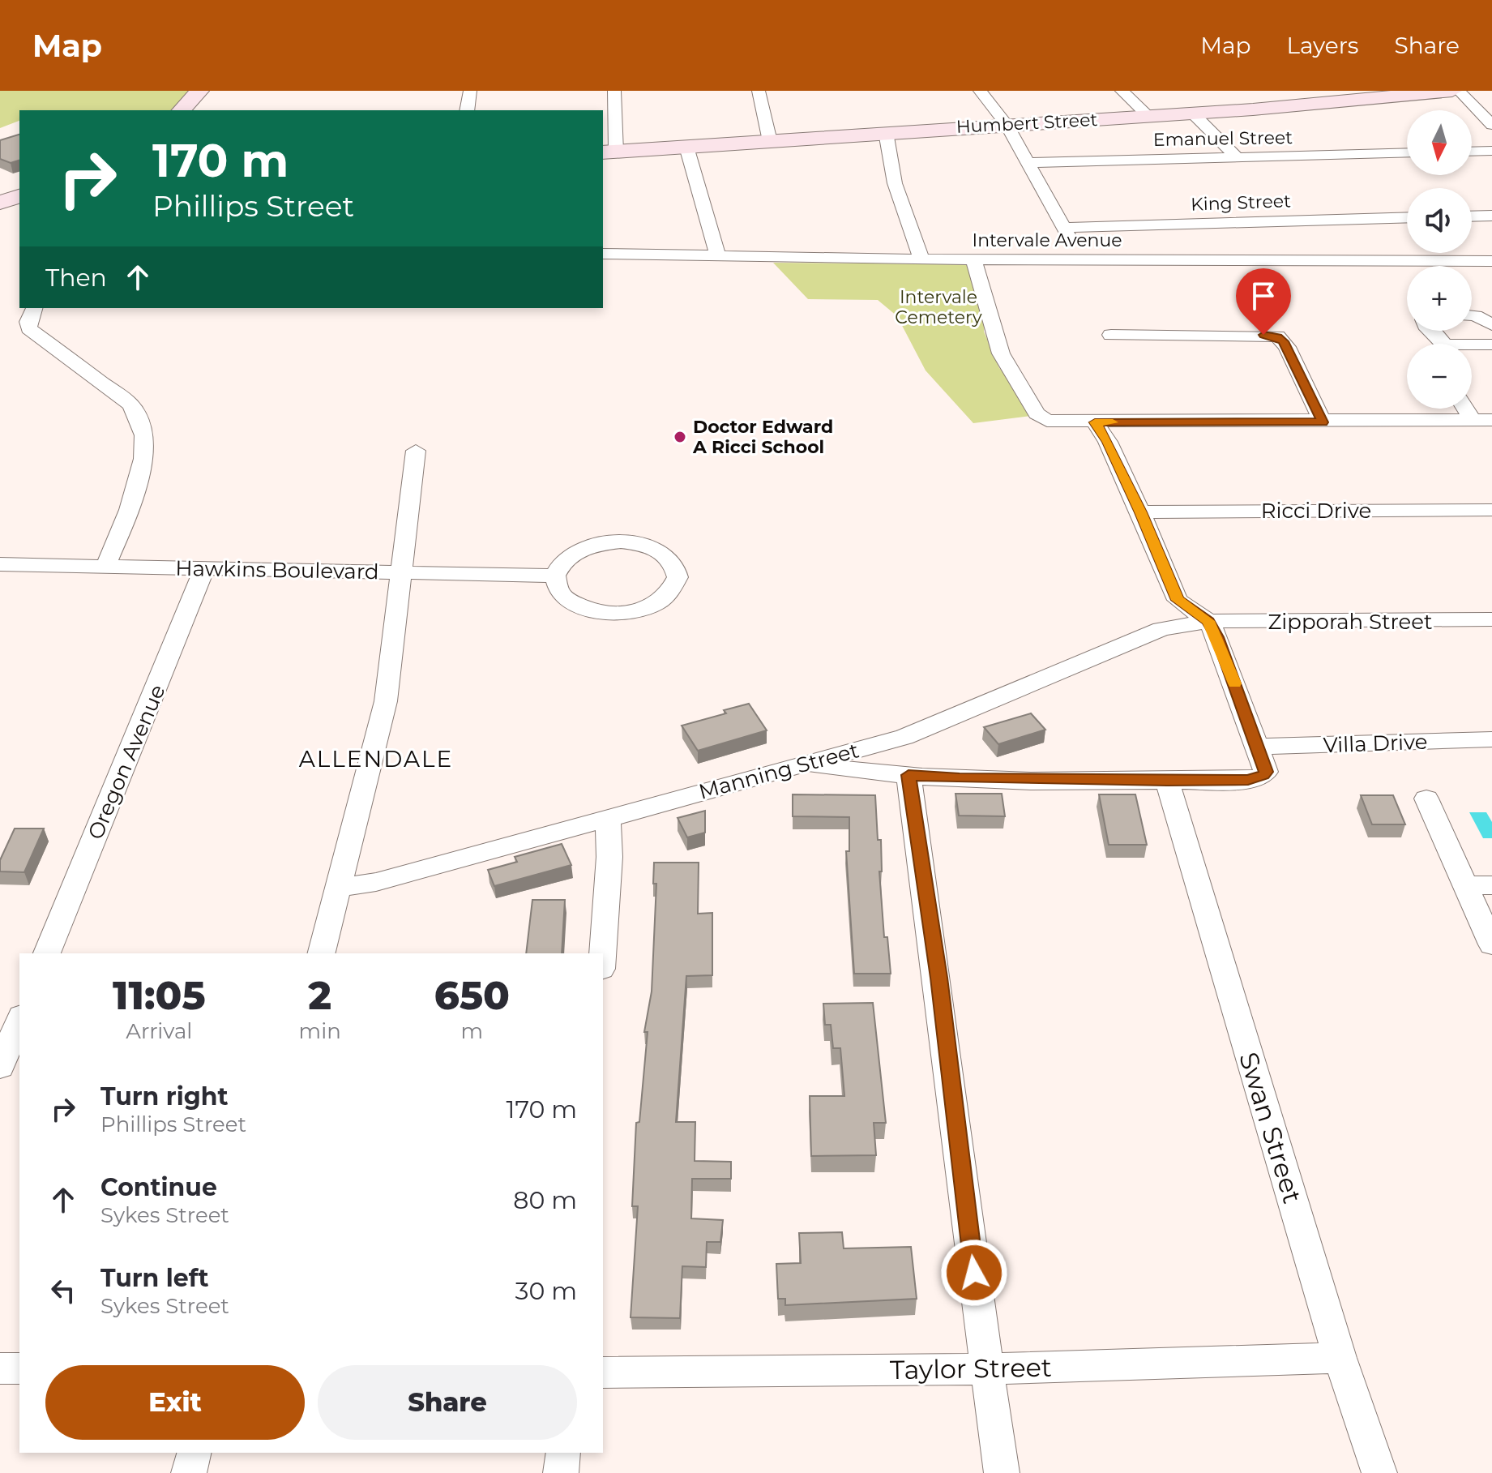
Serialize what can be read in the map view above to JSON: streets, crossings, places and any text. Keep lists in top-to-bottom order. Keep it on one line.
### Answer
{"streets":{"street":["Humbert Street","Emanuel Street","King Street","Intervale Avenue","Ricci Drive","Hawkins Boulevard","Zipporah Street","Villa Drive","Oregon Avenue","Manning Street","Swan Street","Taylor Street"]},"crossings":[["Hawkins Boulevard","Oregon Avenue"],["Zipporah Street","Manning Street"],["Swan Street","Taylor Street"]],"districts":["ALLENDALE"],"parks":["Intervale Cemetery"],"places":["Doctor Edward A Ricci School"],"north":"bottom","page":{"header":"Map","nav":["Map","Layers","Share"],"map_buttons":["+","−"],"turn":["170 m","Phillips Street"],"then":"Then","eta":["11:05","Arrival","2","min","650","m"],"list":[{"name":"Turn right","note":"Phillips Street","value":"170 m"},{"name":"Continue","note":"Sykes Street","value":"80 m"},{"name":"Turn left","note":"Sykes Street","value":"30 m"}],"buttons":["Exit","Share"]}}
